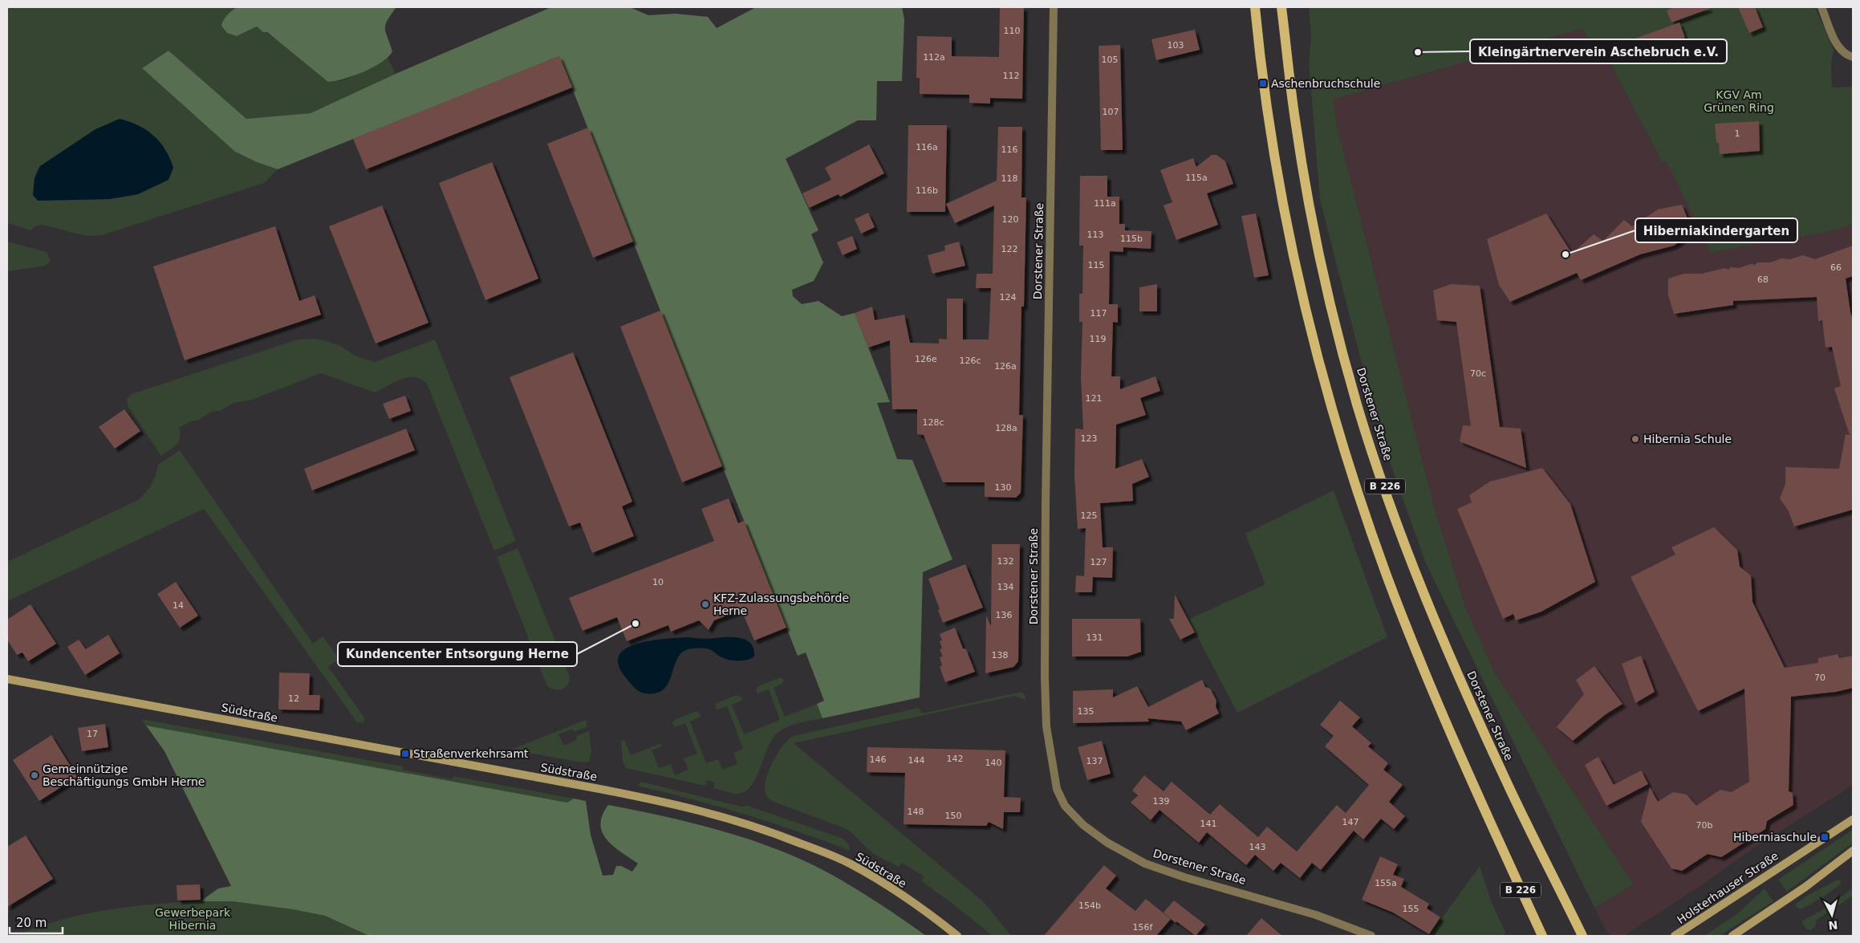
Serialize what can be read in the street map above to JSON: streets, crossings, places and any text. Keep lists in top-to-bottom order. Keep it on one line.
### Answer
{"streets":{"main road":["Dorstener Straße","B 226"],"street":["Südstraße","Holsterhauser Straße"]},"parks":["KGV Am Grünen Ring","Gewerbepark Hibernia"],"places":{"other":["Kleingärtnerverein Aschebruch e.V.","Hiberniakindergarten","Hibernia Schule","KFZ-Zulassungsbehörde Herne","Kundencenter Entsorgung Herne","Gemeinnützige Beschäftigungs GmbH Herne"],"transit":["Aschenbruchschule","Straßenverkehrsamt","Hiberniaschule"]},"house_numbers":["110","103","112a","105","112","107","1","116a","116","115a","118","116b","111a","120","113","115b","122","115","66","68","124","117","119","126e","126c","126a","70c","121","128c","128a","123","130","125","132","127","10","134","14","136","131","138","70","12","135","17","142","146","144","137","140","139","148","150","147","141","70b","143","155a","154b","155","156f"],"scale_bar":"20 m","north":"bottom"}
